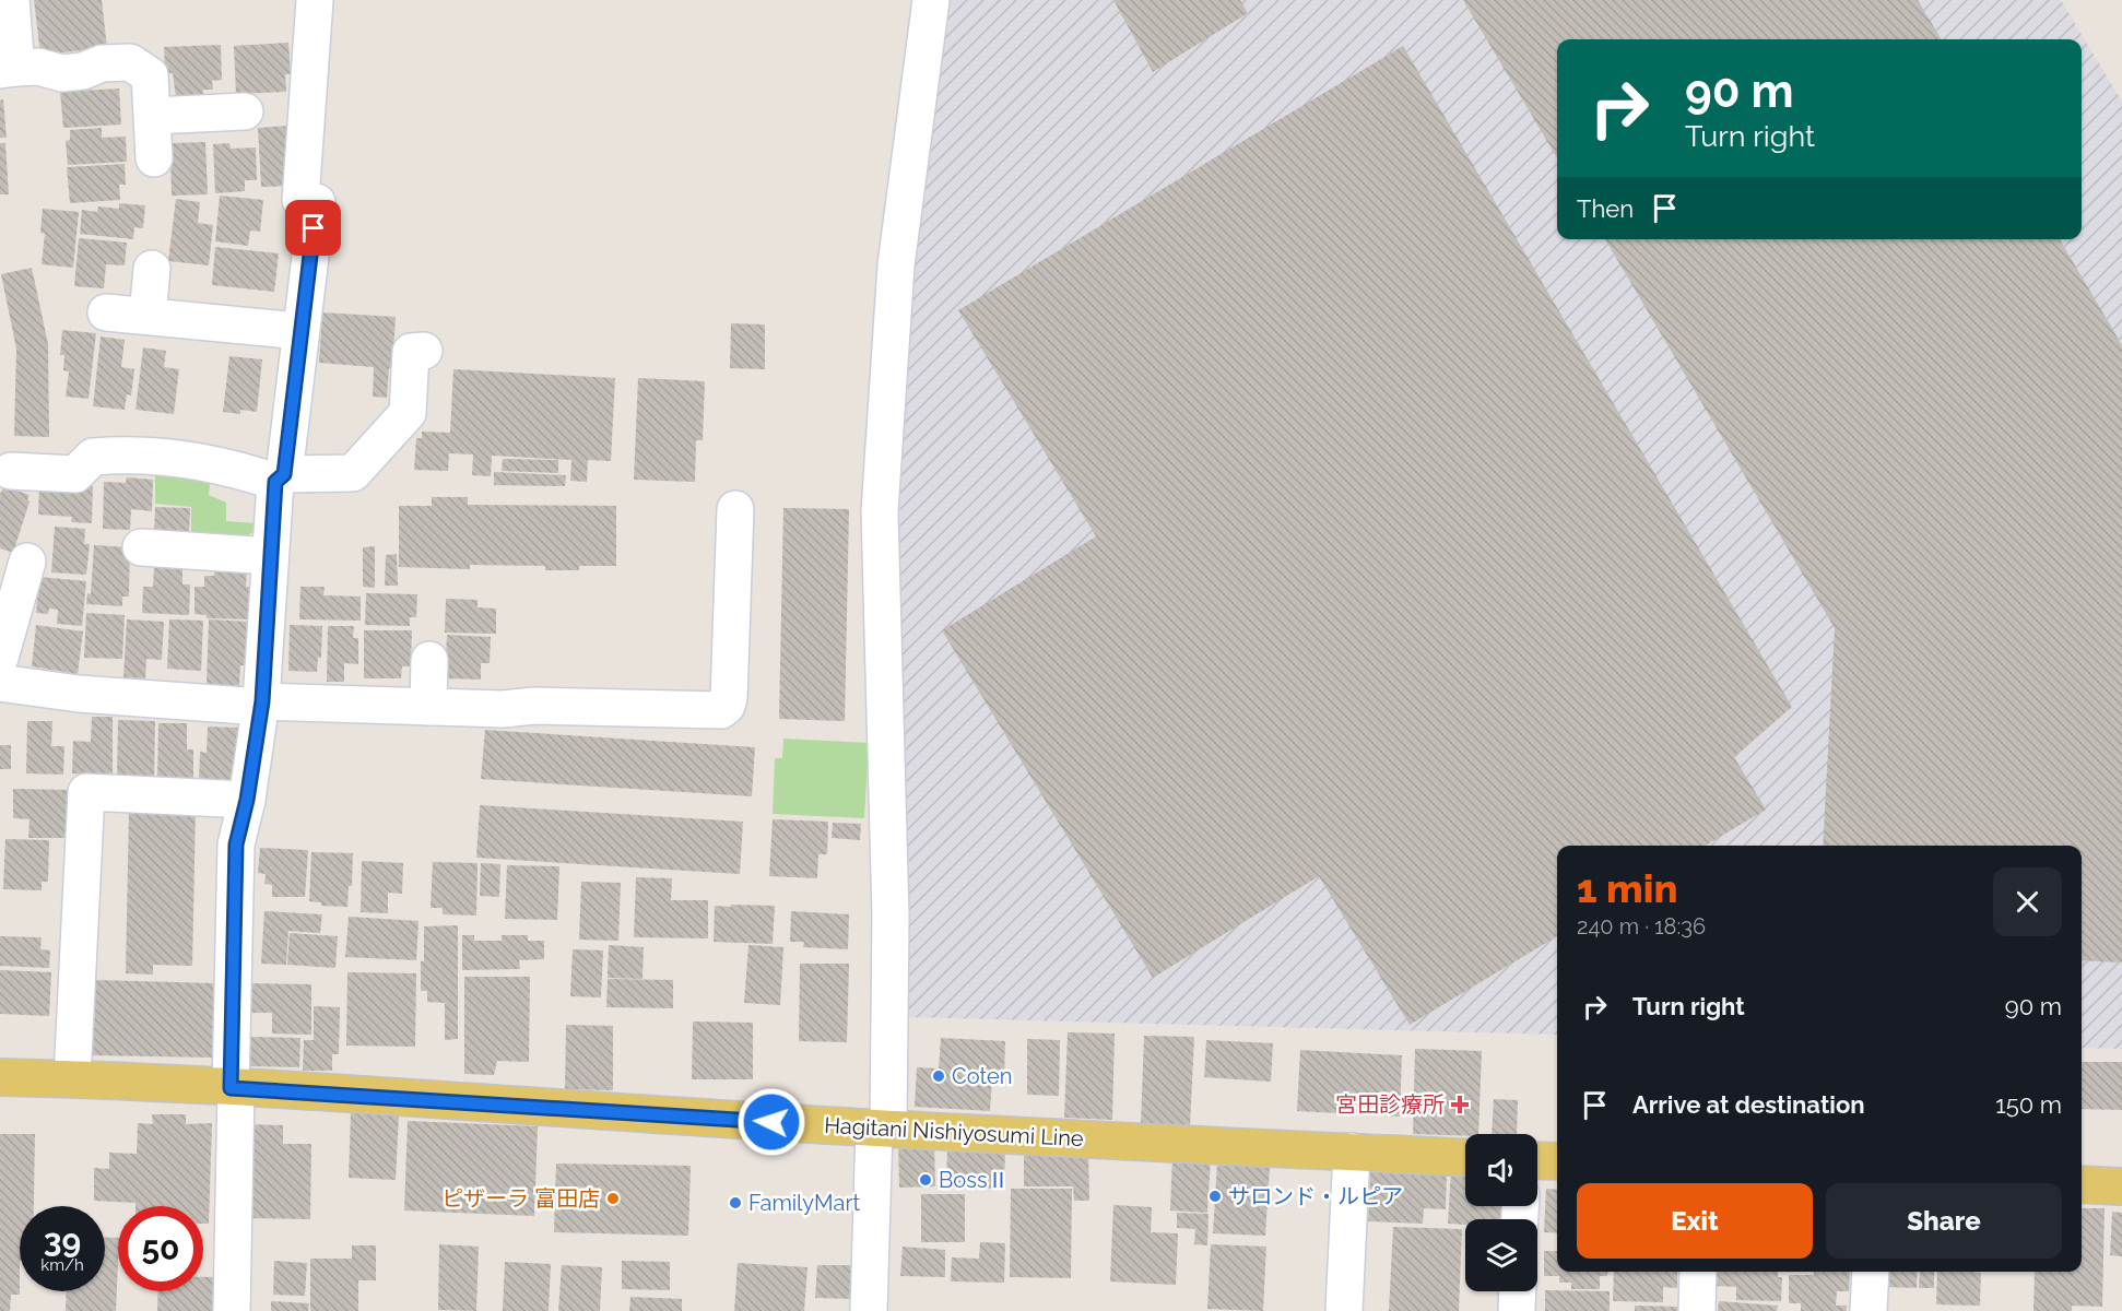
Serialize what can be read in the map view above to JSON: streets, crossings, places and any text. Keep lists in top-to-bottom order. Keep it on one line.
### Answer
{"streets":{"main road":["Hagitani Nishiyosumi Line"]},"places":{"other":["Coten","BossⅡ","サロンド・ルピア","ピザーラ 富田店","FamilyMart"],"health":["宮田診療所"]},"page":{"turn":["90 m","Turn right"],"then":"Then","heading":["1 min","240 m · 18:36"],"list":[{"name":"Turn right","value":"90 m"},{"name":"Arrive at destination","value":"150 m"}],"buttons":["Exit","Share"],"speed":"39 km/h","limit":"50"}}
